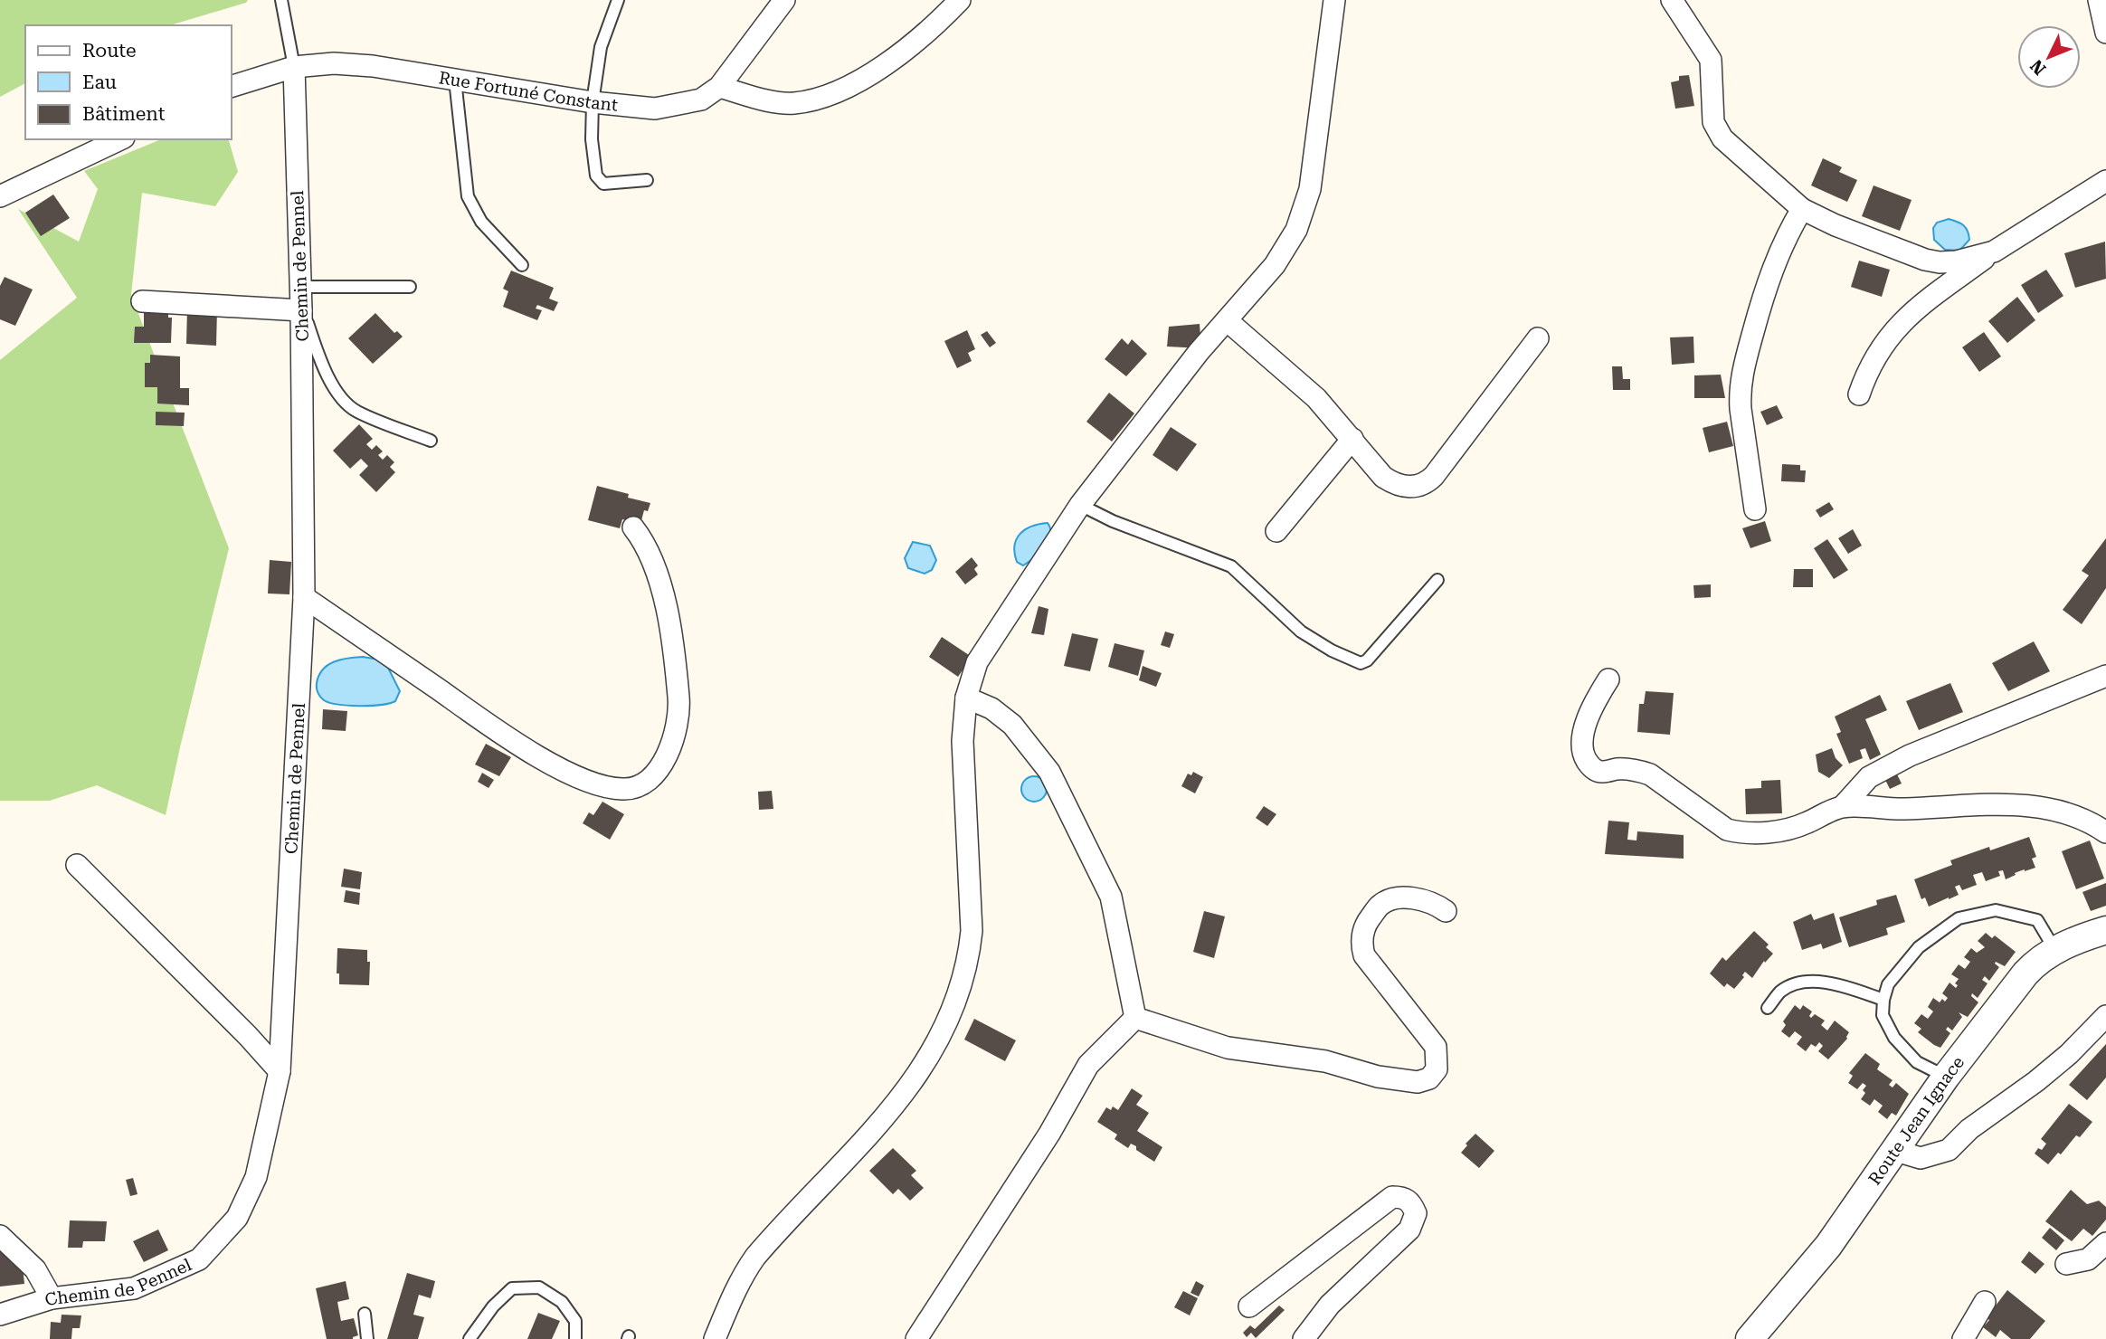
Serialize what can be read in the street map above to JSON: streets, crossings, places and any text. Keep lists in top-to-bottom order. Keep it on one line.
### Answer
{"streets":{"street":["Rue Fortuné Constant","Chemin de Pennel","Route Jean Ignace"]},"crossings":[["Rue Fortuné Constant","Chemin de Pennel"]],"legend":["Route","Eau","Bâtiment"],"north":"bottom left"}
